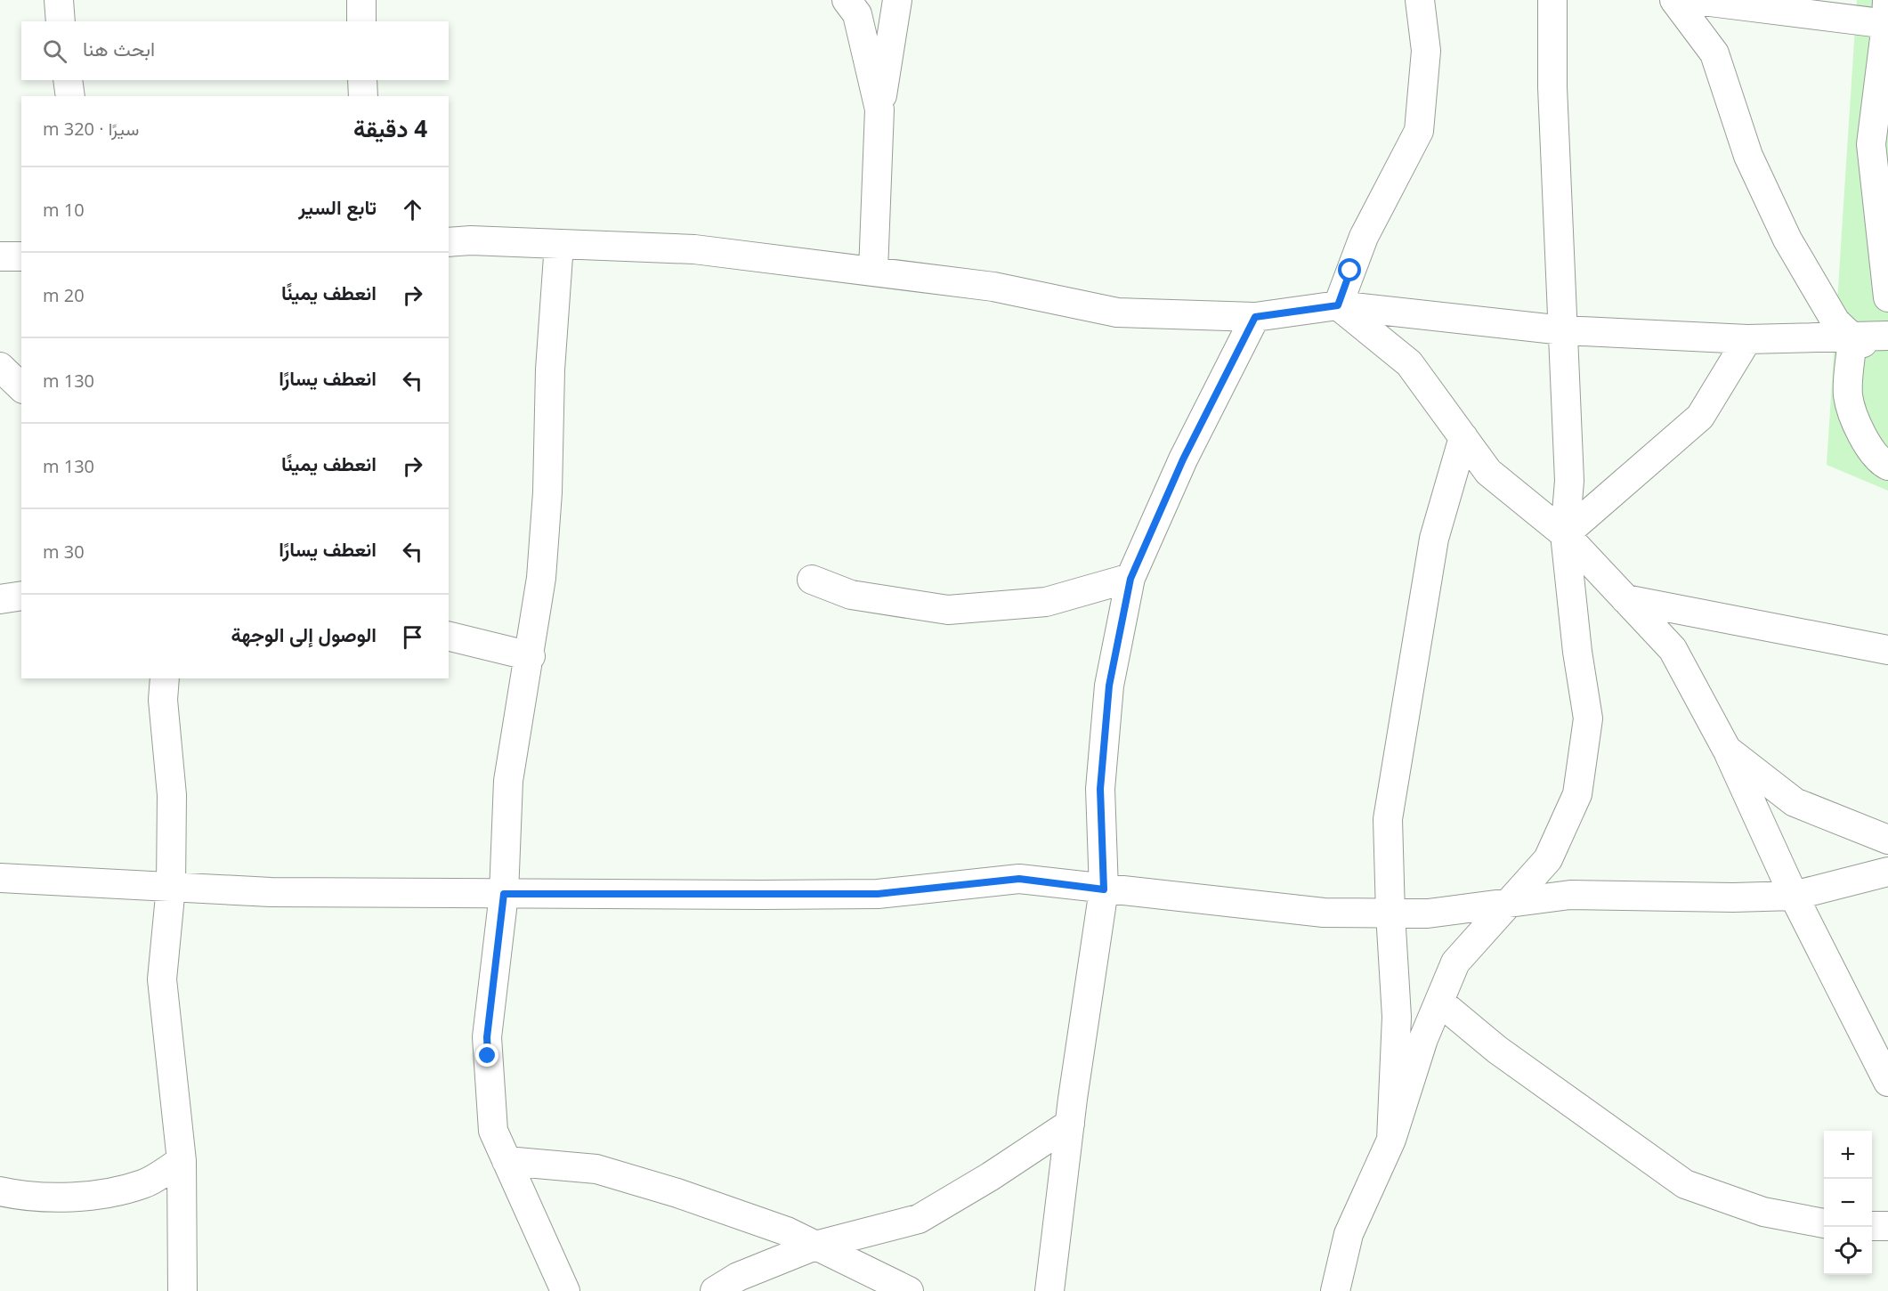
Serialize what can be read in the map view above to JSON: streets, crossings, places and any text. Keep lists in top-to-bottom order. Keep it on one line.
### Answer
{"page":{"search":"ابحث هنا","heading":["4 دقيقة","سيرًا · 320 m"],"list":[["تابع السير","10 m"],["انعطف يمينًا","20 m"],["انعطف يسارًا","130 m"],["انعطف يمينًا","130 m"],["انعطف يسارًا","30 m"],"الوصول إلى الوجهة"],"map_buttons":["+","−"]}}
